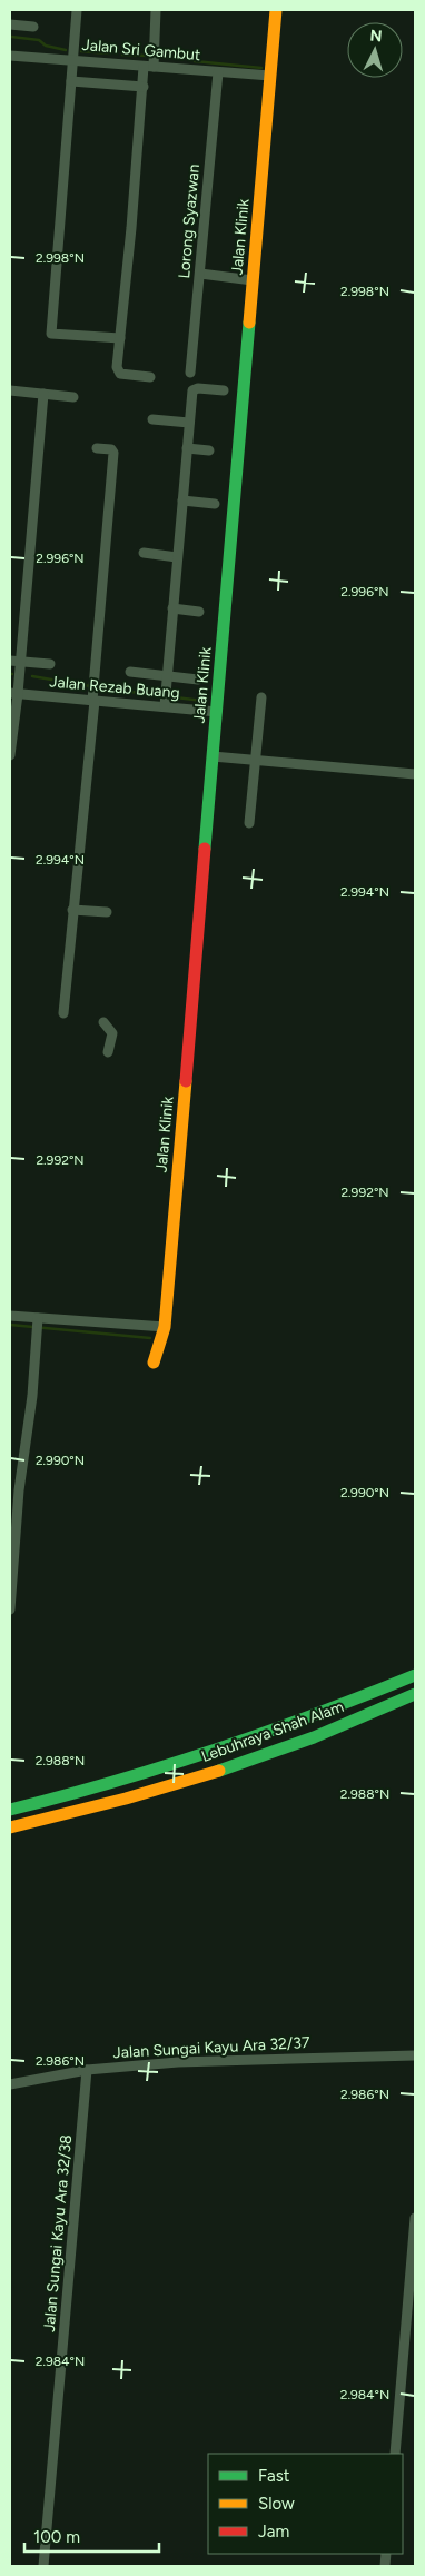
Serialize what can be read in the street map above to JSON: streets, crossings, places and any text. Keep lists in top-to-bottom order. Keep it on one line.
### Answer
{"streets":{"main road":["Jalan Klinik","Lebuhraya Shah Alam"],"street":["Jalan Sri Gambut","Lorong Syazwan","Jalan Rezab Buang","Jalan Sungai Kayu Ara 32/37","Jalan Sungai Kayu Ara 32/38"]},"crossings":[["Jalan Sri Gambut","Lorong Syazwan"],["Jalan Sri Gambut","Jalan Klinik"],["Jalan Klinik","Jalan Rezab Buang"],["Jalan Sungai Kayu Ara 32/37","Jalan Sungai Kayu Ara 32/38"]],"legend":["Fast","Slow","Jam"],"scale_bar":"100 m","north":"top","coordinates":["2.998°N","2.996°N","2.994°N","2.992°N","2.990°N","2.988°N","2.986°N","2.984°N"]}
